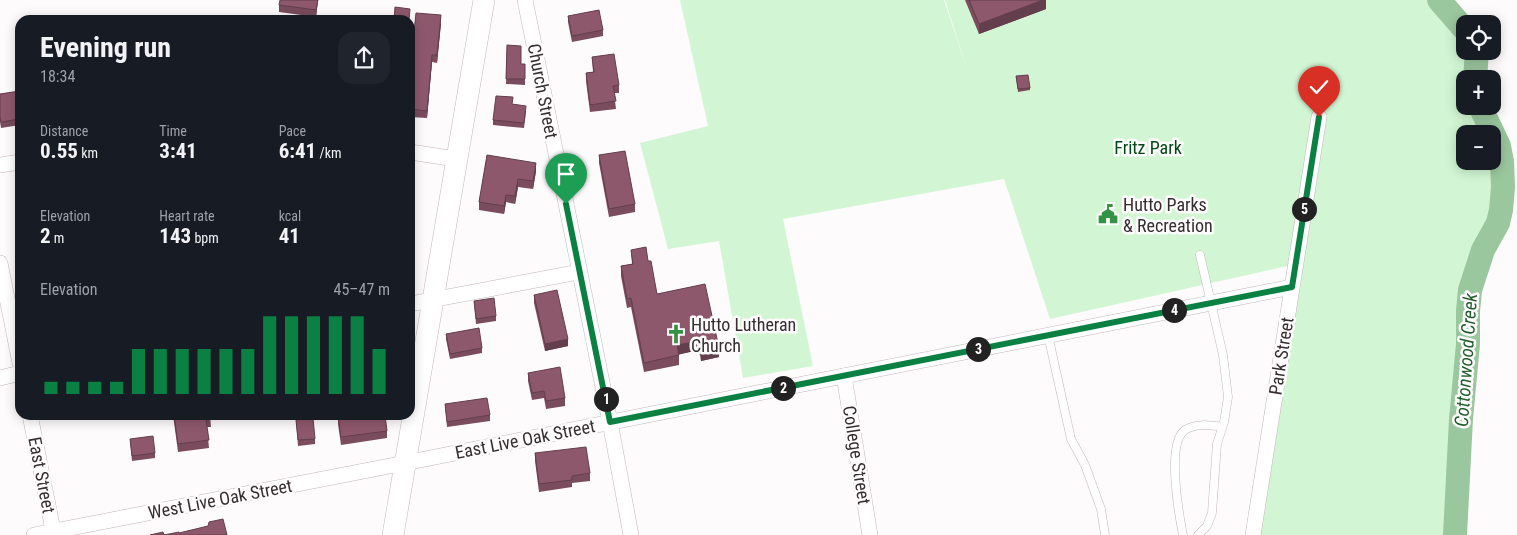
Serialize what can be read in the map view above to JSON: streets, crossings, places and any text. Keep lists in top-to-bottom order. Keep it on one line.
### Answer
{"streets":{"street":["Church Street","Park Street","East Live Oak Street","College Street","East Street","West Live Oak Street"]},"crossings":[["Church Street","East Live Oak Street"],["Park Street","East Live Oak Street"],["East Live Oak Street","College Street"],["East Live Oak Street","West Live Oak Street"],["East Street","West Live Oak Street"]],"water":["Cottonwood Creek"],"parks":["Fritz Park"],"places":{"public building":["Hutto Parks & Recreation"],"church":["Hutto Lutheran Church"]},"page":{"map_buttons":["+","−"],"heading":["Evening run","18:34"],"stats":[["Distance","0.55 km"],["Time","3:41"],["Pace","6:41 /km"],["Elevation","2 m"],["Heart rate","143 bpm"],["kcal","41"]],"pins":["5","4","3","2","1"],"chart":["Elevation","45–47 m"]}}
